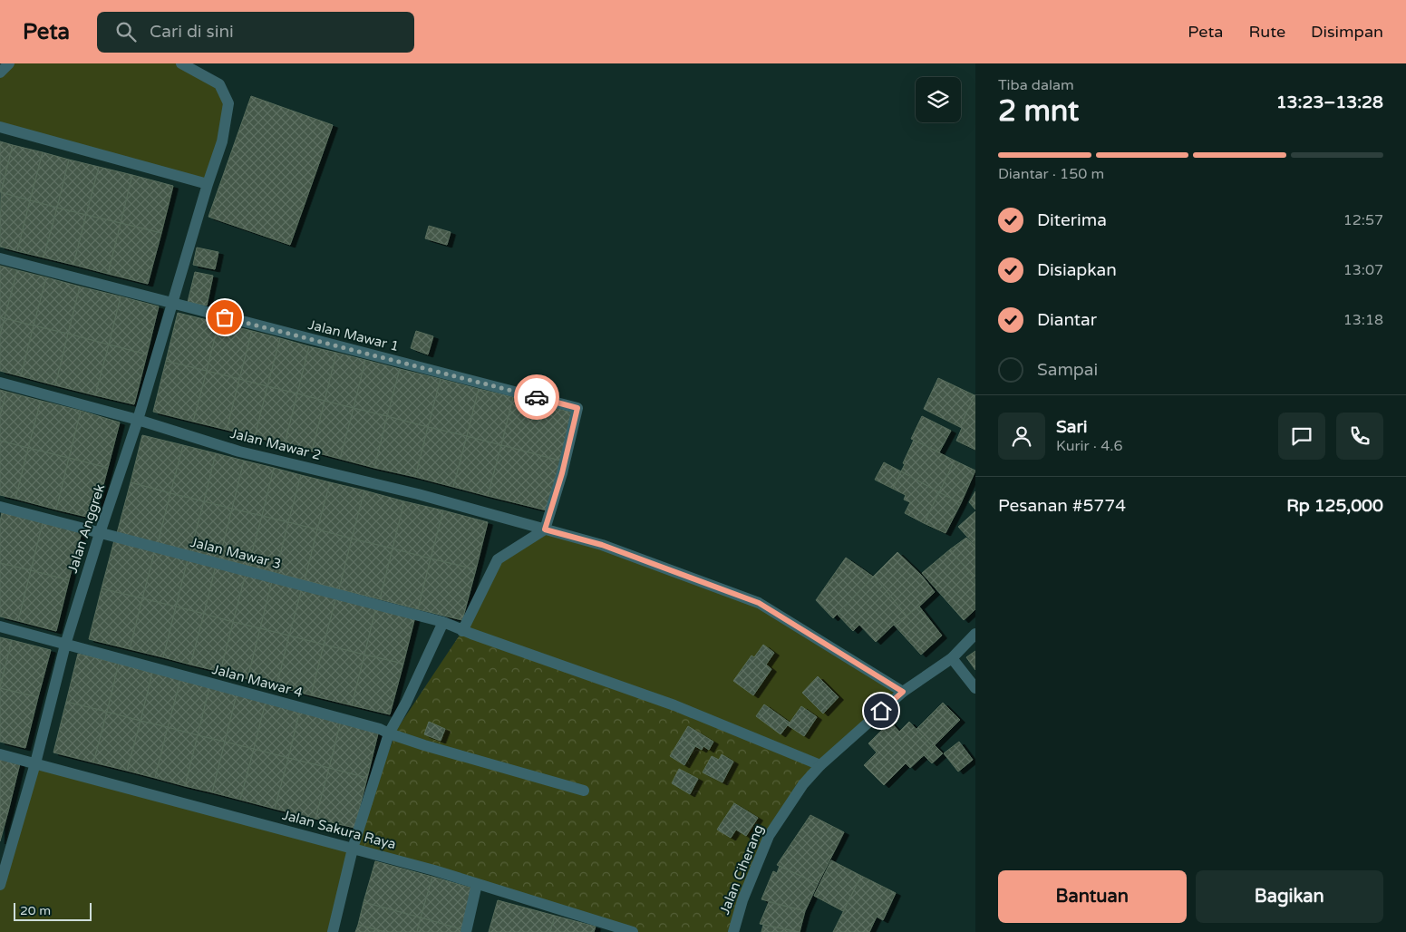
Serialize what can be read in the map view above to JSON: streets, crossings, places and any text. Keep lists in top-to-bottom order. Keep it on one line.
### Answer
{"streets":{"street":["Jalan Mawar 1","Jalan Mawar 2","Jalan Anggrek","Jalan Mawar 3","Jalan Mawar 4","Jalan Sakura Raya","Jalan Ciherang"]},"crossings":[["Jalan Mawar 1","Jalan Mawar 2"],["Jalan Mawar 1","Jalan Anggrek"],["Jalan Mawar 2","Jalan Anggrek"],["Jalan Mawar 2","Jalan Ciherang"],["Jalan Anggrek","Jalan Mawar 3"],["Jalan Anggrek","Jalan Mawar 4"],["Jalan Anggrek","Jalan Sakura Raya"],["Jalan Mawar 3","Jalan Ciherang"]],"scale_bar":"20 m","page":{"header":"Peta","search":"Cari di sini","nav":["Peta","Rute","Disimpan"],"heading":["2 mnt","Tiba dalam","13:23–13:28"],"panel":["Sari","Kurir · 4.6","Pesanan #5774","Rp 125,000"],"bar":"Diantar · 150 m","list":[["Diterima","12:57"],["Disiapkan","13:07"],["Diantar","13:18"],"Sampai"],"buttons":["Bantuan","Bagikan"],"scale":"20 m"}}
